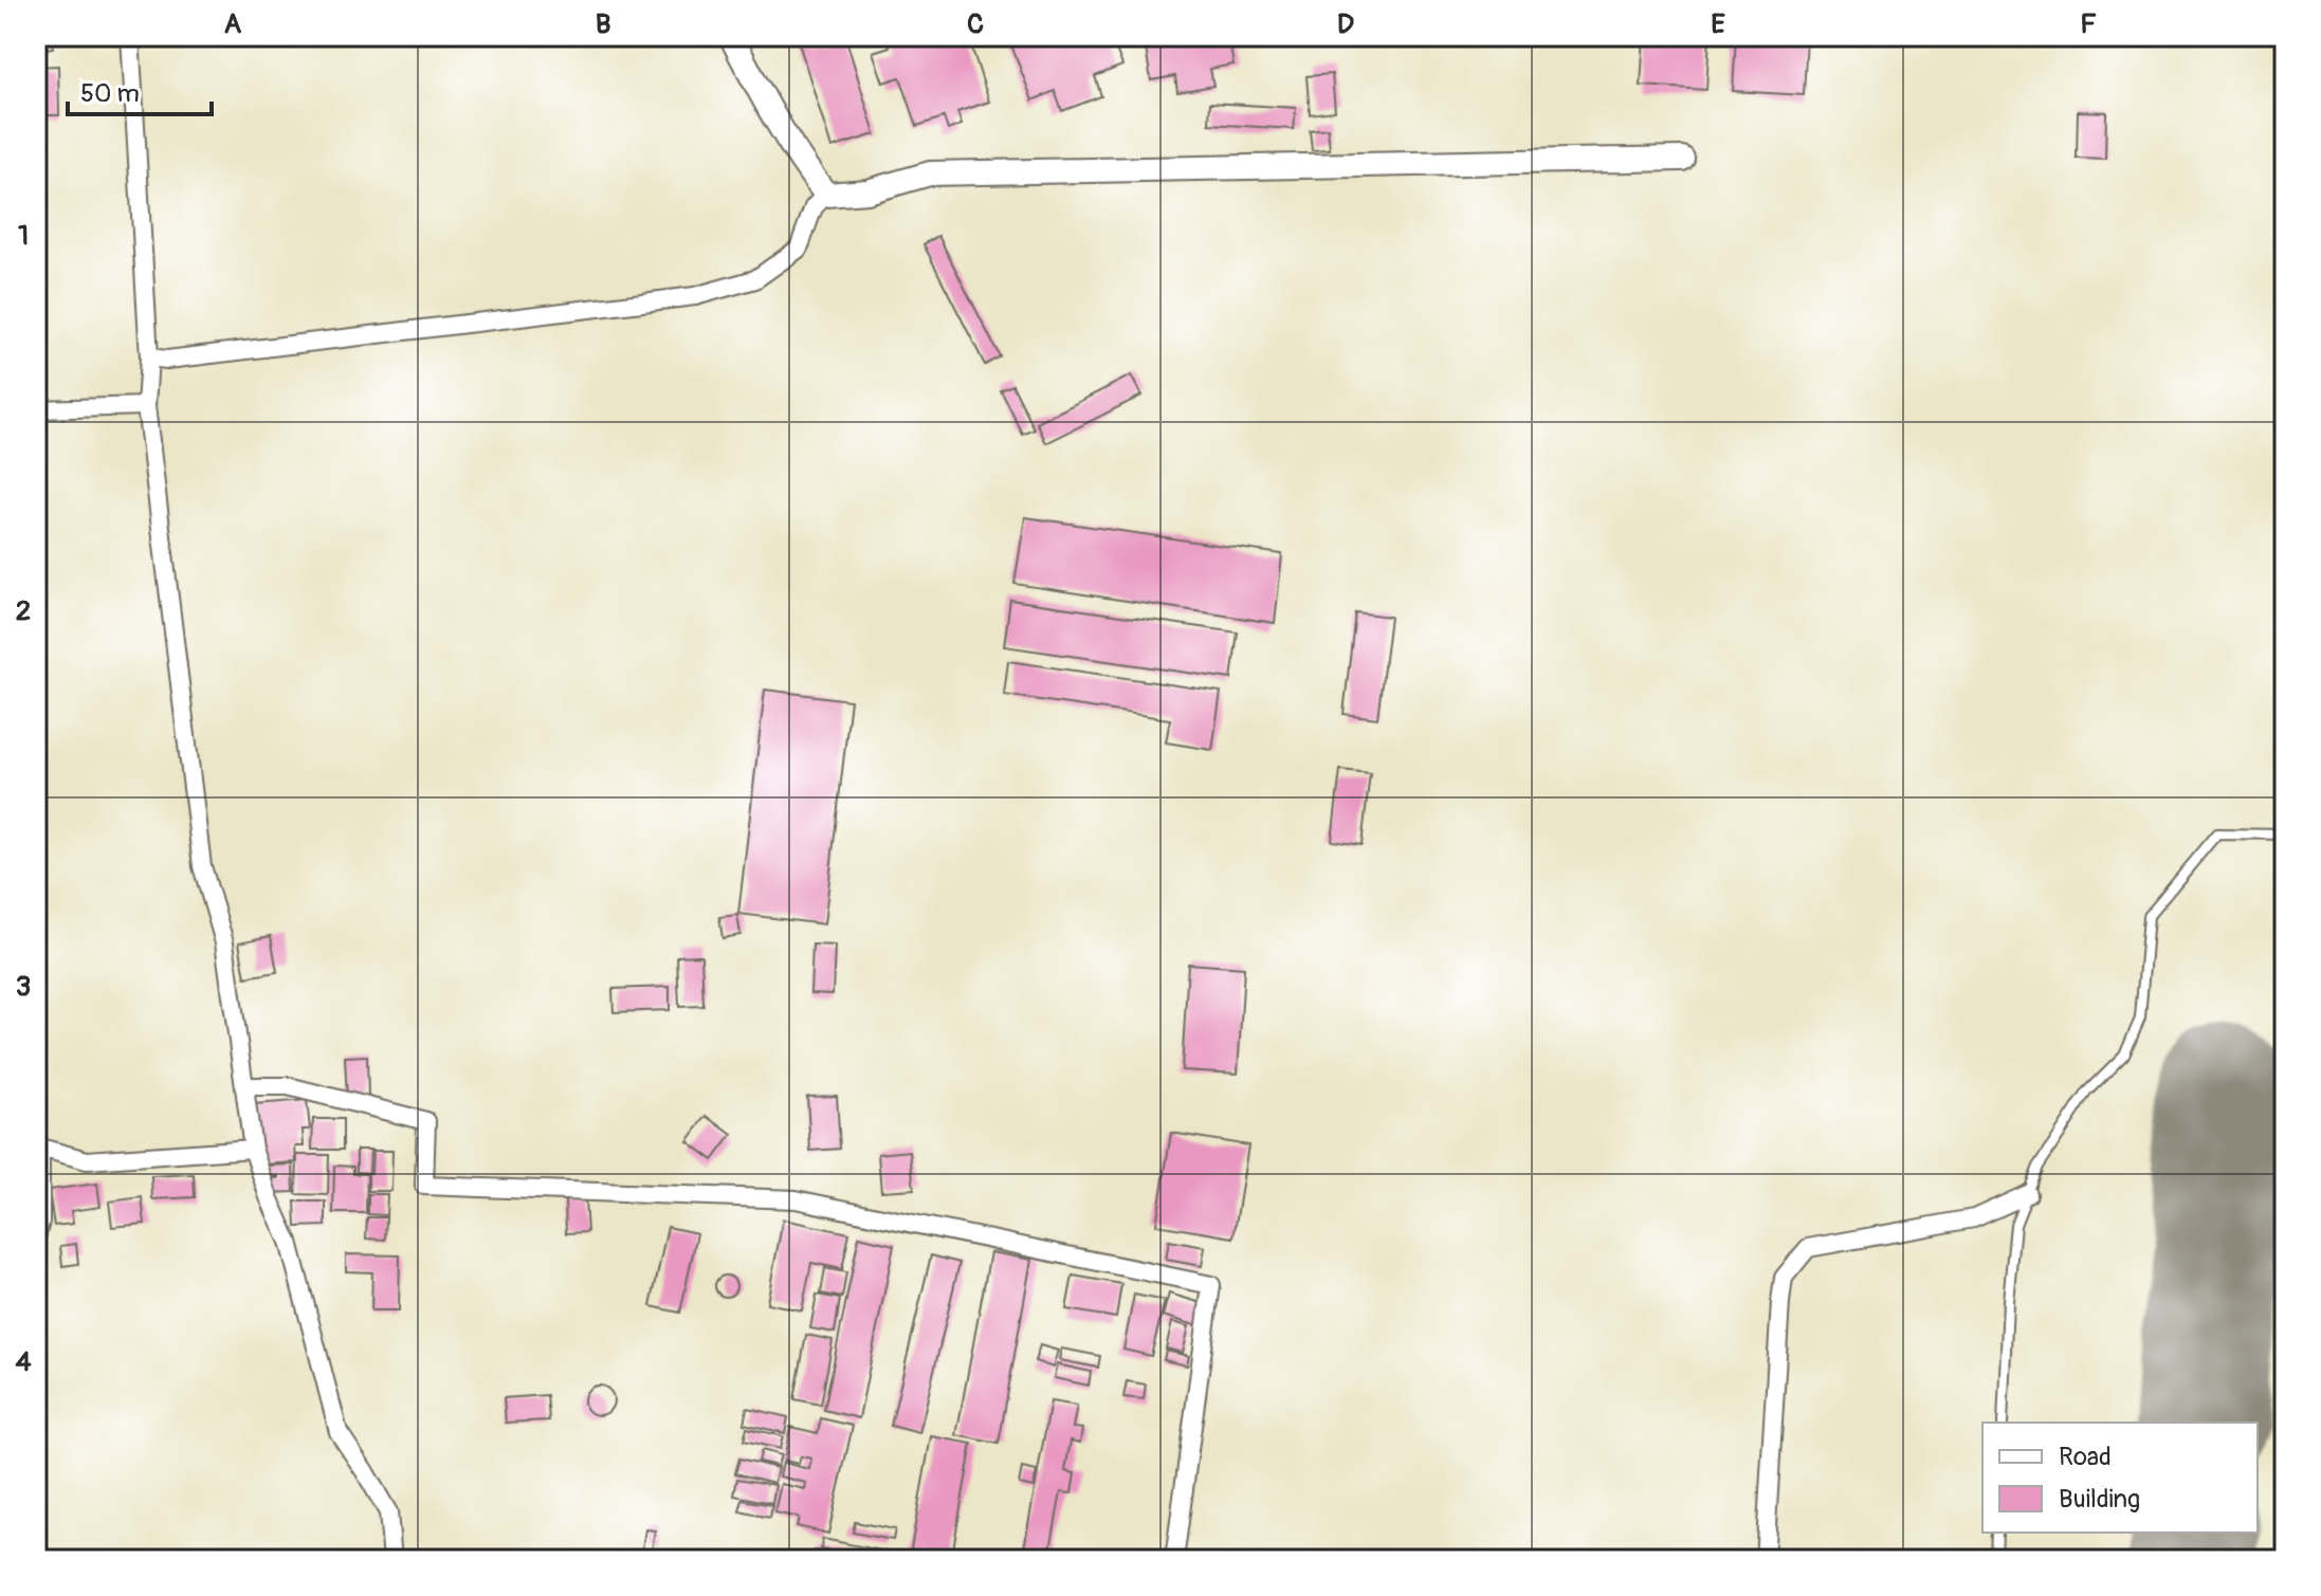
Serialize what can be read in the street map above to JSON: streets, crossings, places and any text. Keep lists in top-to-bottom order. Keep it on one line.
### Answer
{"legend":["Road","Building"],"scale_bar":"50 m","grid":{"columns":["A","B","C","D","E","F"],"rows":["1","2","3","4"]}}
